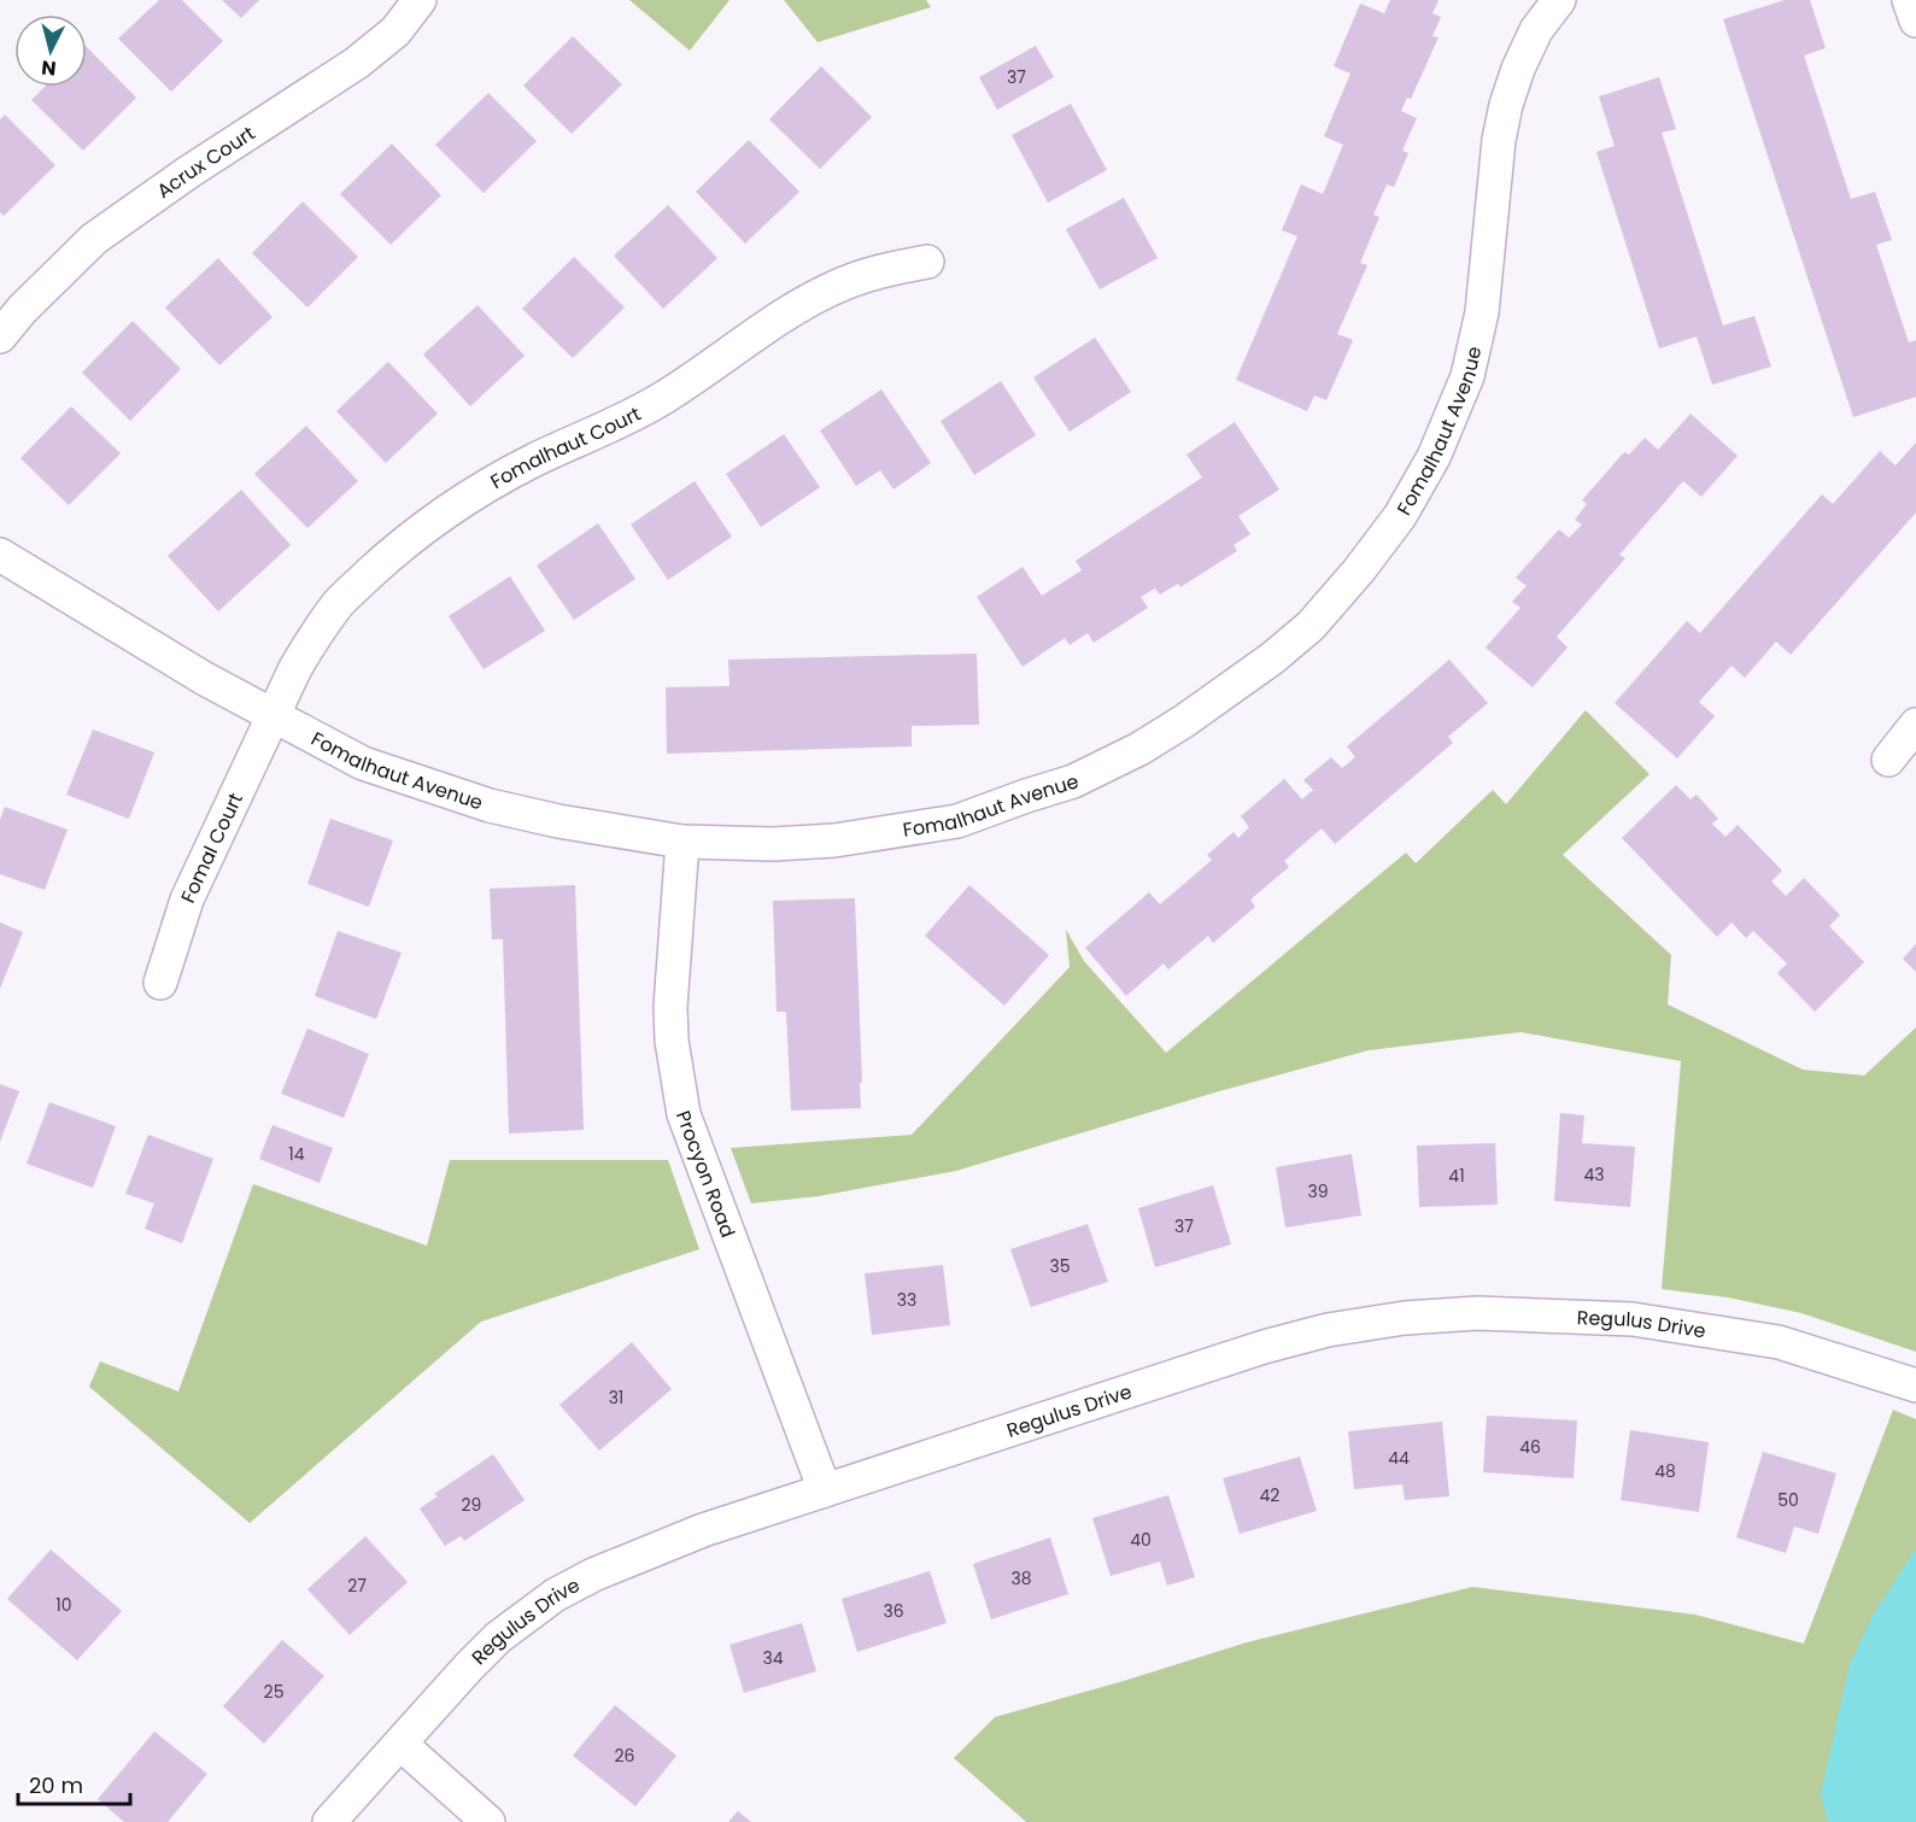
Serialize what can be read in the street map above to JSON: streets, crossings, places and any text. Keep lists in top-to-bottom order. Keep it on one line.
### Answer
{"streets":{"street":["Acrux Court","Fomalhaut Avenue","Fomalhaut Court","Fomal Court","Procyon Road","Regulus Drive"]},"crossings":[["Fomalhaut Avenue","Fomalhaut Court"],["Fomalhaut Avenue","Fomal Court"],["Fomalhaut Avenue","Procyon Road"],["Fomalhaut Court","Fomal Court"],["Procyon Road","Regulus Drive"]],"house_numbers":["37","14","43","41","39","37","35","33","31","46","44","48","42","50","29","40","38","27","10","36","34","25","26"],"scale_bar":"20 m","north":"bottom"}
